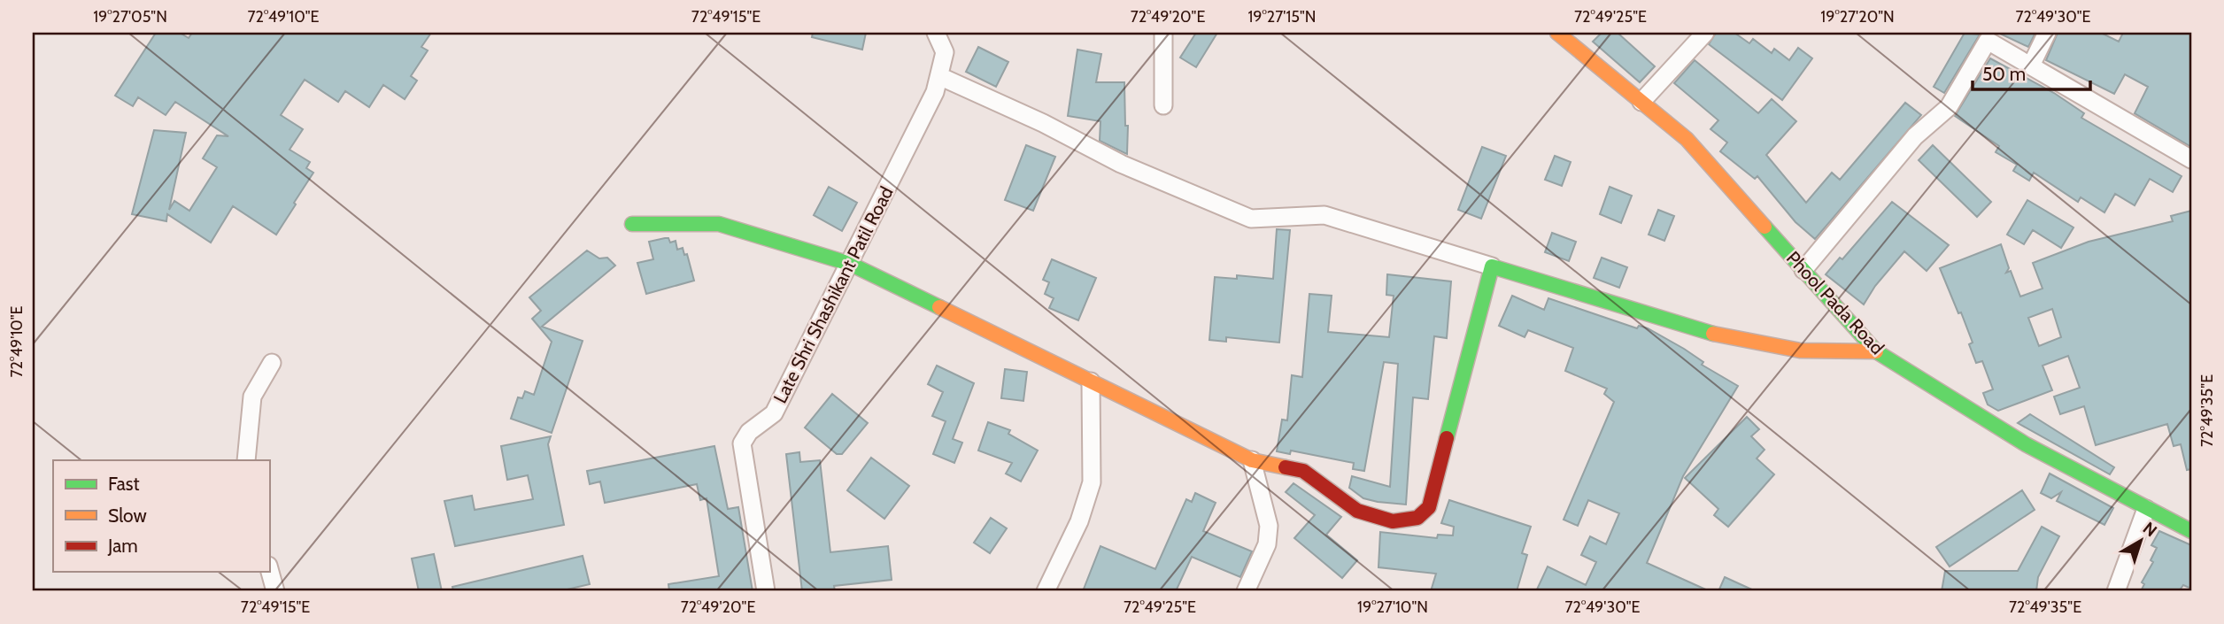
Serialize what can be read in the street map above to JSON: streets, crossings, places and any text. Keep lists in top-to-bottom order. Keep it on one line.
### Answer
{"streets":{"street":["Late Shri Shashikant Patil Road","Phool Pada Road"]},"legend":["Fast","Slow","Jam"],"scale_bar":"50 m","north":"top right","coordinates":["19°27'05\"N","72°49'10\"E","72°49'15\"E","72°49'20\"E","19°27'15\"N","72°49'25\"E","19°27'20\"N","72°49'30\"E","72°49'35\"E","19°27'10\"N"]}
